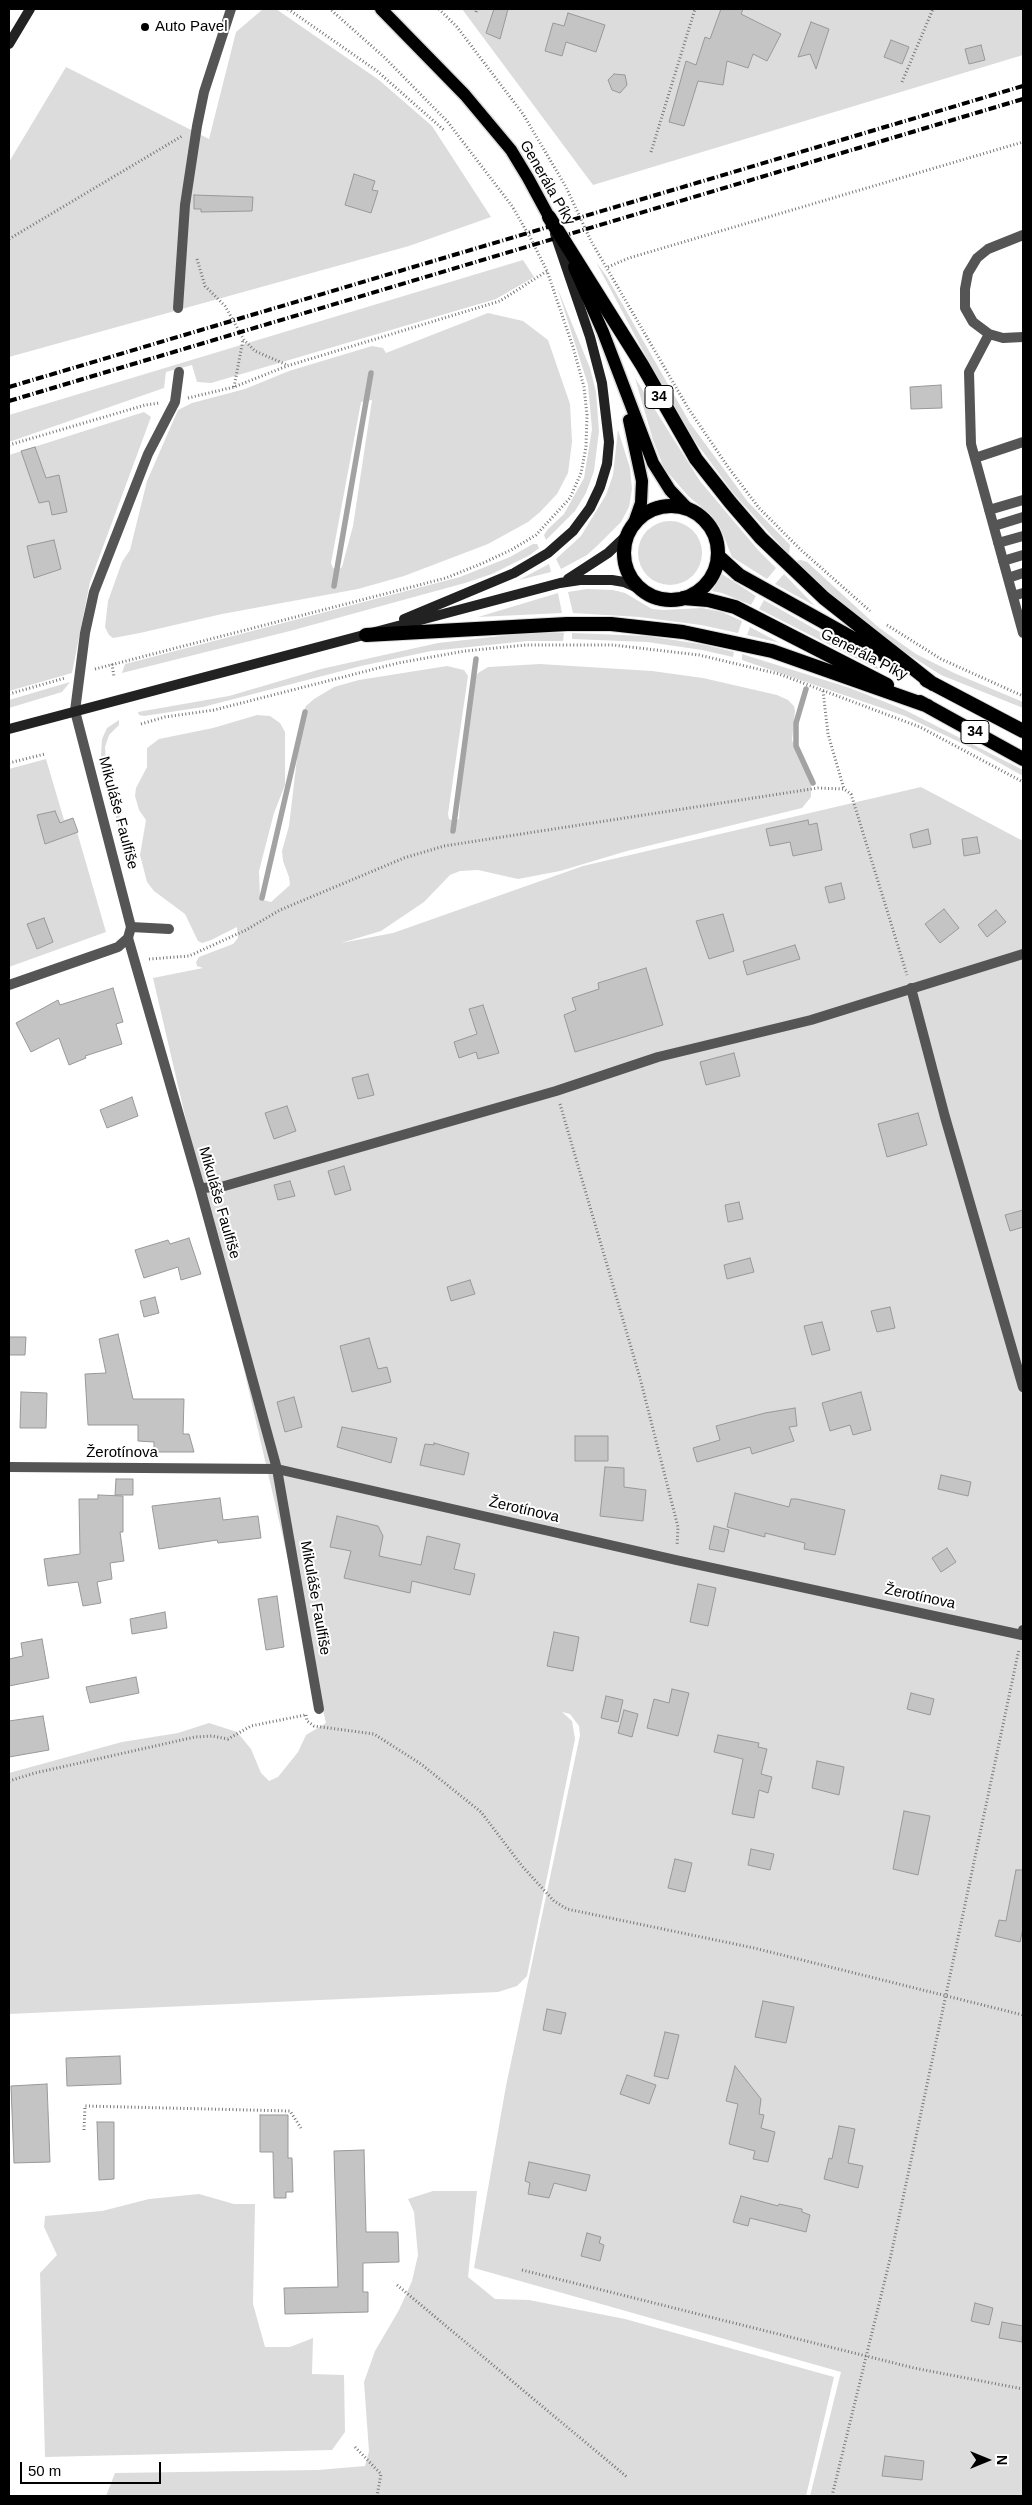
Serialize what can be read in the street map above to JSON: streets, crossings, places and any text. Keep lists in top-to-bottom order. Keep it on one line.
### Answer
{"streets":{"highway":["Generála Píky","34"],"street":["Mikuláše Faulfiše","Žerotínova"]},"crossings":[["Generála Píky","34"],["Mikuláše Faulfiše","Žerotínova"]],"places":["Auto Pavel"],"scale_bar":"50 m","north":"right"}
